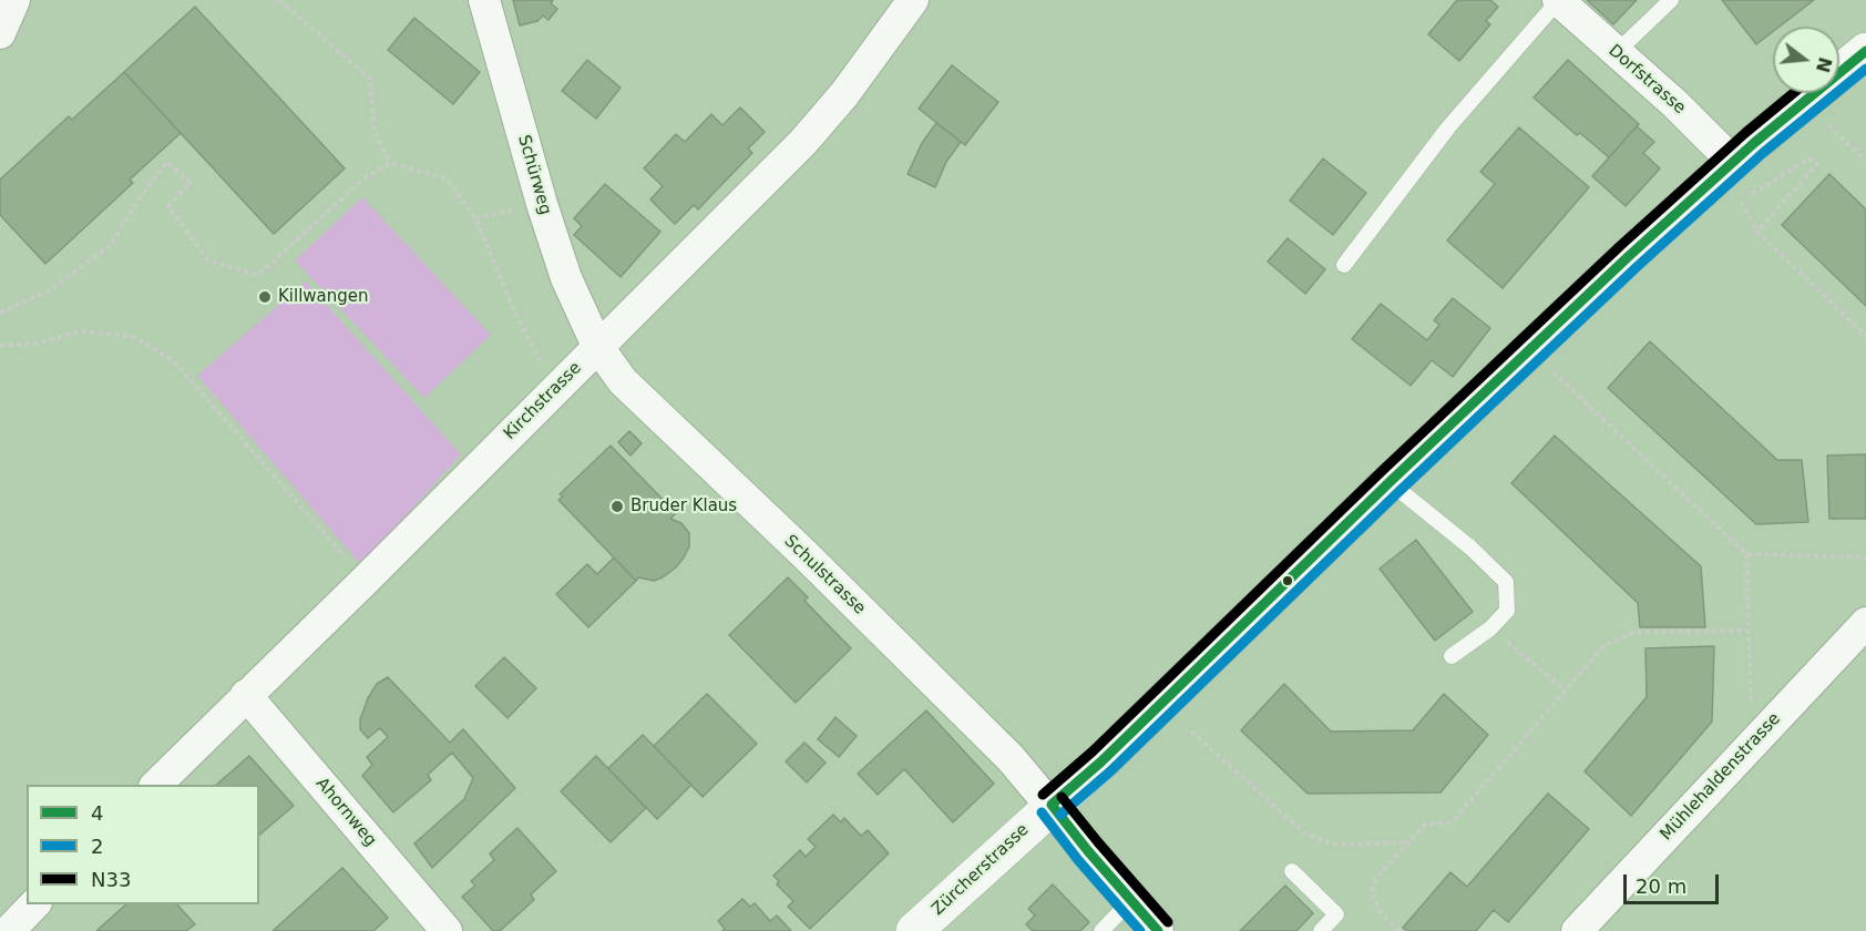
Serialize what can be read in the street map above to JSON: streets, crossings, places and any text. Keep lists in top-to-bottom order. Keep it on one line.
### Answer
{"streets":{"main road":["Zürcherstrasse"],"street":["Dorfstrasse","Schürweg","Kirchstrasse","Schulstrasse","Mühlehaldenstrasse","Ahornweg"]},"crossings":[["Dorfstrasse","Zürcherstrasse"],["Schürweg","Kirchstrasse"],["Schürweg","Schulstrasse"],["Kirchstrasse","Schulstrasse"],["Kirchstrasse","Ahornweg"],["Schulstrasse","Zürcherstrasse"]],"places":["Killwangen","Bruder Klaus"],"lines":["transit line 4","transit line 2","transit line N33"],"legend":["4","2","N33"],"scale_bar":"20 m","north":"right"}
